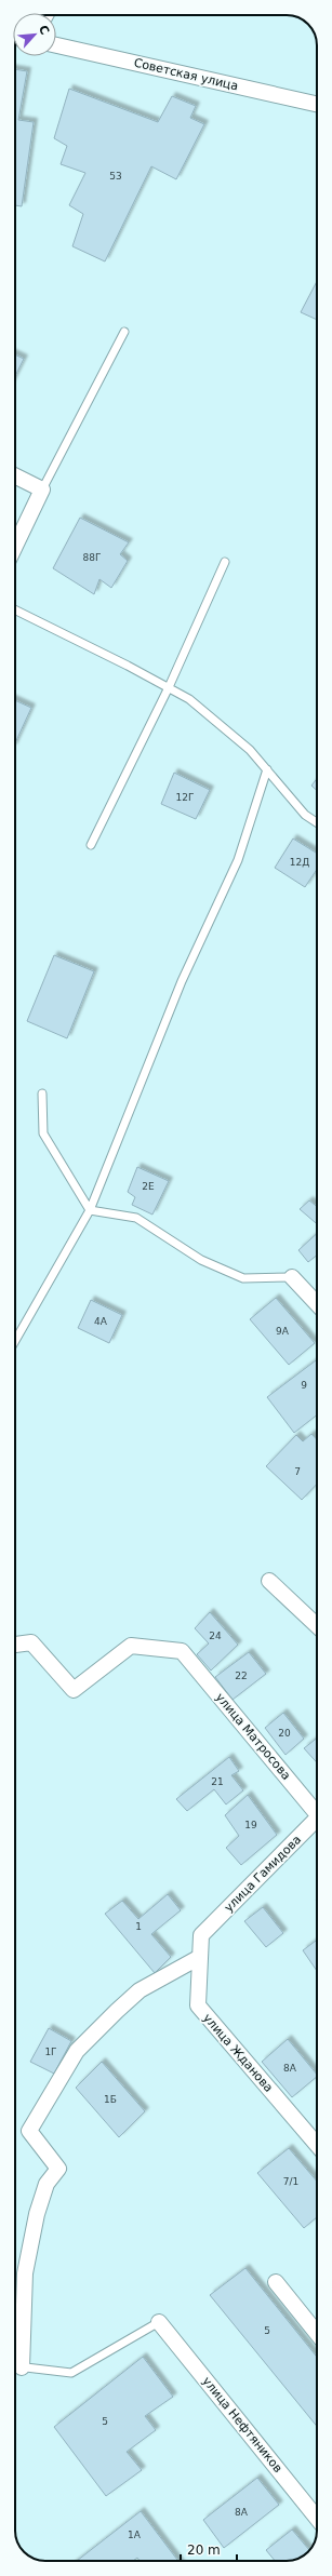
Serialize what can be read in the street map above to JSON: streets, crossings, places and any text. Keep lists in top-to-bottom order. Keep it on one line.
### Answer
{"streets":{"street":["Советская улица","улица Матросова","улица Гамидова","улица Жданова","улица Нефтяников"]},"crossings":[["улица Гамидова","улица Жданова"]],"house_numbers":["53","88Г","12Г","12Д","2Е","4А","9А","9","7","24","22","20","21","19","1","1Г","8А","1Б","7/1","5","5","8А","1А"],"scale_bar":"20 m","north":"top right"}
